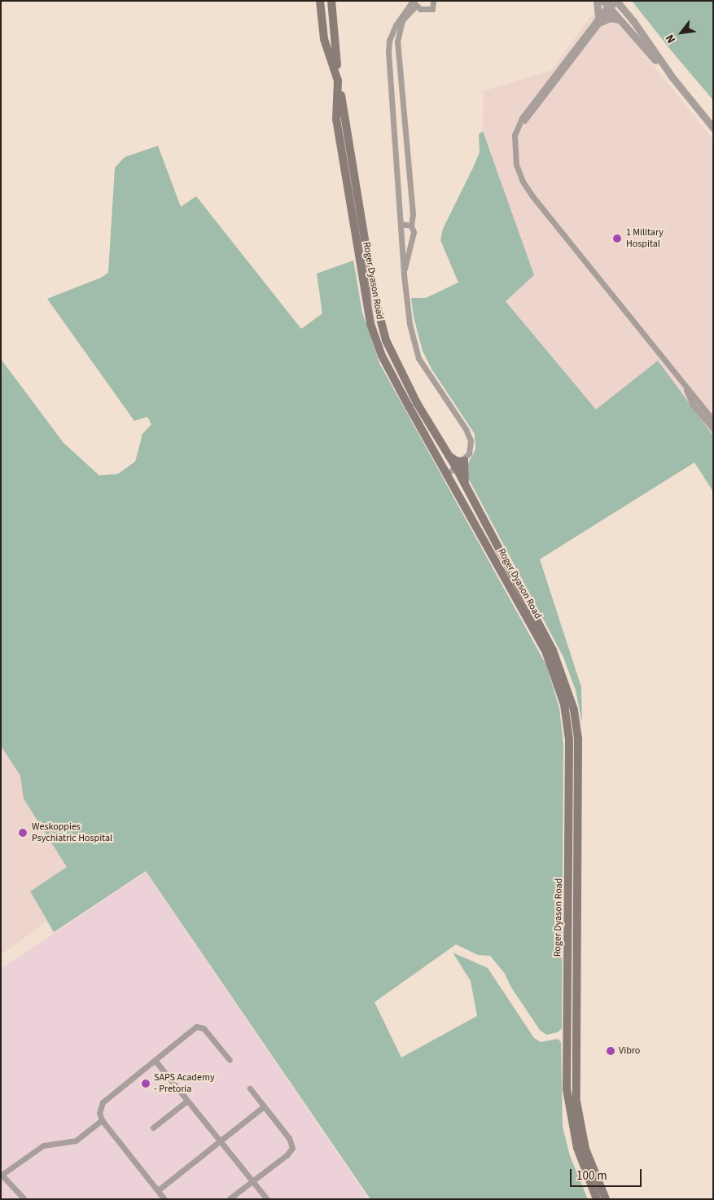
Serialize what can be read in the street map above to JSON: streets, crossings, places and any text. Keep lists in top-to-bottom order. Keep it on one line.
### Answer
{"streets":{"main road":["Roger Dyason Road"]},"places":["1 Military Hospital","Weskoppies Psychiatric Hospital","Vibro","SAPS Academy - Pretoria"],"scale_bar":"100 m","north":"bottom left"}
